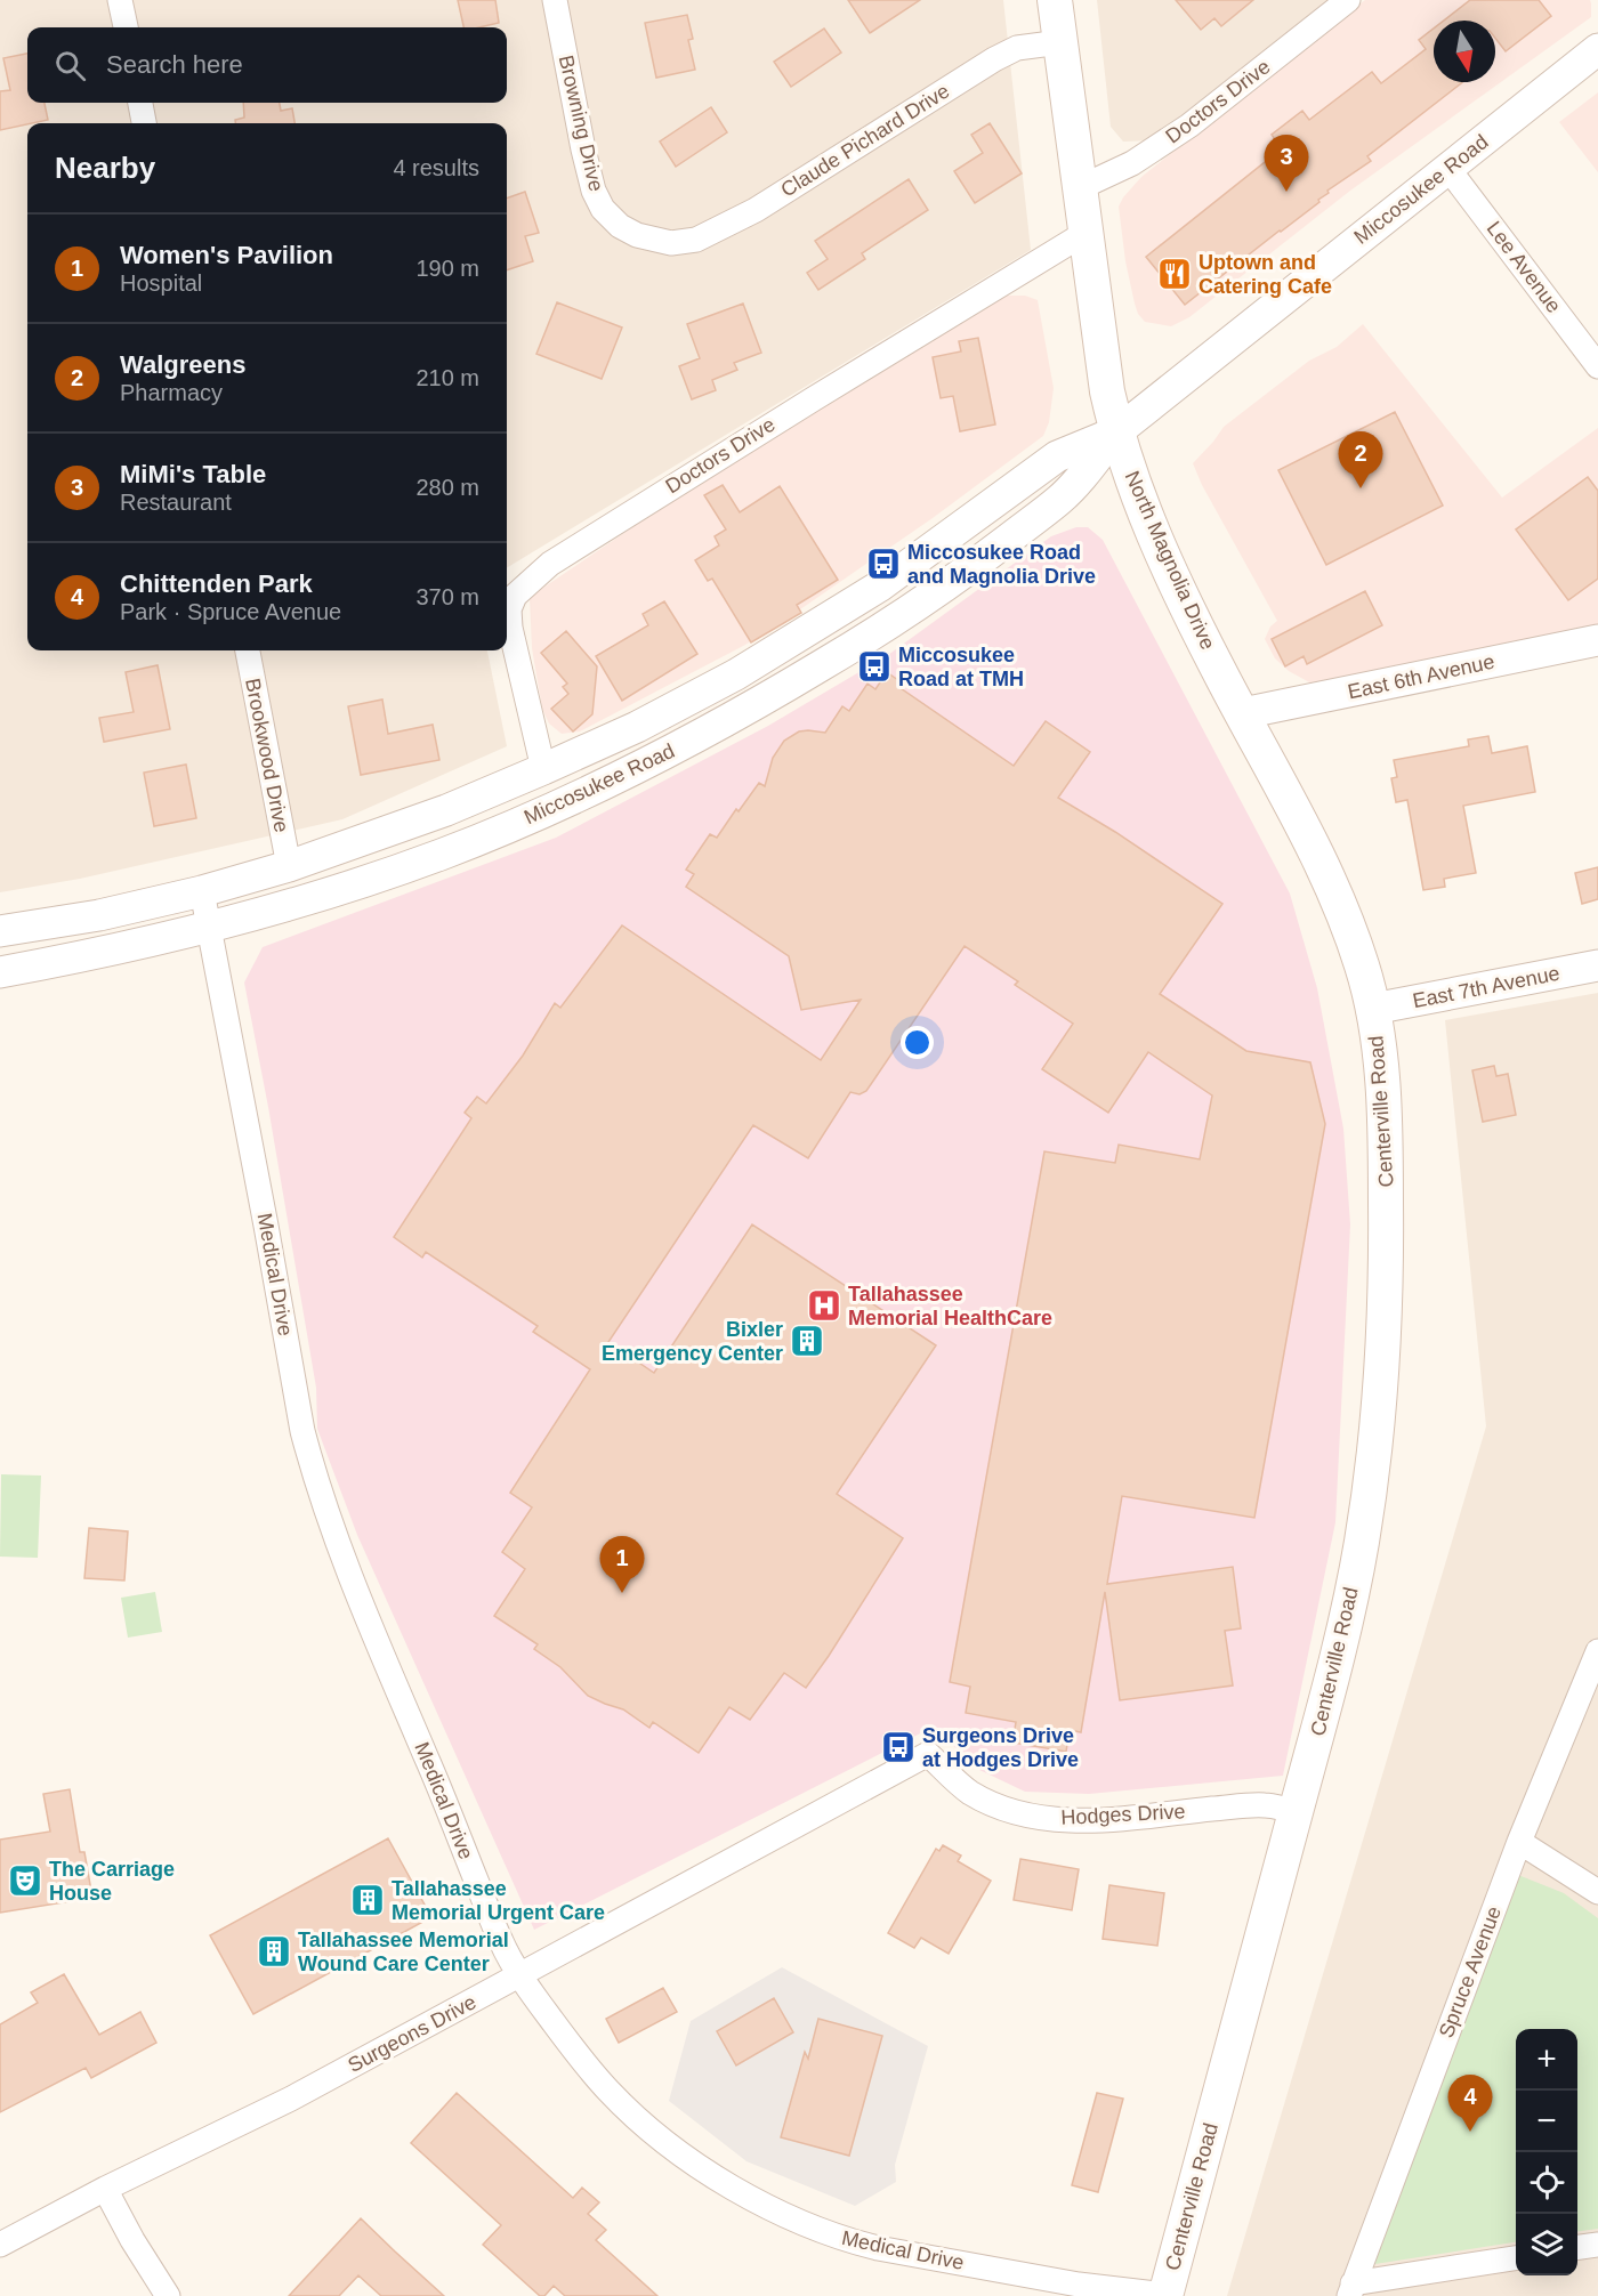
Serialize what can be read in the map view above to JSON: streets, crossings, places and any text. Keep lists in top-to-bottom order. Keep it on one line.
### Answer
{"streets":{"main road":["North Magnolia Drive","Centerville Road"],"street":["Doctors Drive","Browning Drive","Claude Pichard Drive","Miccosukee Road","Lee Avenue","East 6th Avenue","Brookwood Drive","East 7th Avenue","Medical Drive","Hodges Drive","Spruce Avenue","Surgeons Drive"]},"crossings":[["Doctors Drive","Miccosukee Road"],["Doctors Drive","North Magnolia Drive"],["Browning Drive","Claude Pichard Drive"],["Claude Pichard Drive","North Magnolia Drive"],["Miccosukee Road","Lee Avenue"],["Miccosukee Road","North Magnolia Drive"],["Miccosukee Road","Brookwood Drive"],["Miccosukee Road","Medical Drive"],["North Magnolia Drive","East 6th Avenue"],["North Magnolia Drive","East 7th Avenue"],["North Magnolia Drive","Centerville Road"],["East 7th Avenue","Centerville Road"],["Centerville Road","Medical Drive"],["Centerville Road","Hodges Drive"],["Medical Drive","Surgeons Drive"],["Hodges Drive","Surgeons Drive"]],"places":{"restaurant":["Uptown and Catering Cafe"],"bus stop":["Miccosukee Road and Magnolia Drive","Miccosukee Road at TMH","Surgeons Drive at Hodges Drive"],"hospital":["Tallahassee Memorial HealthCare"],"building":["Bixler Emergency Center","Tallahassee Memorial Urgent Care","Tallahassee Memorial Wound Care Center"],"theatre":["The Carriage House"]},"north":"bottom","page":{"search":"Search here","heading":["Nearby","4 results"],"pins":["3","2","1","4"],"list":[{"mark":"1","name":"Women's Pavilion","note":"Hospital","value":"190 m"},{"mark":"2","name":"Walgreens","note":"Pharmacy","value":"210 m"},{"mark":"3","name":"MiMi's Table","note":"Restaurant","value":"280 m"},{"mark":"4","name":"Chittenden Park","note":"Park · Spruce Avenue","value":"370 m"}],"map_buttons":["+","−"]}}
